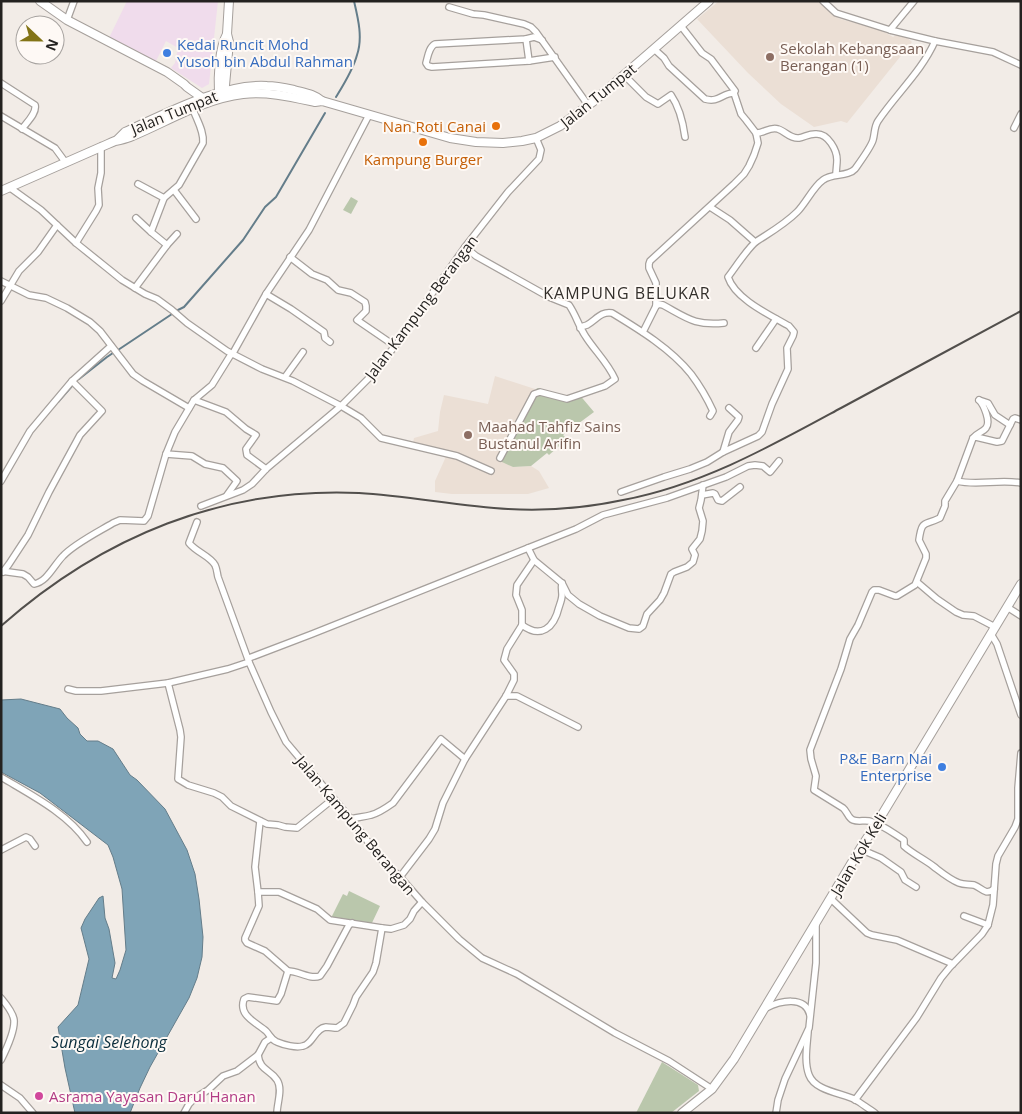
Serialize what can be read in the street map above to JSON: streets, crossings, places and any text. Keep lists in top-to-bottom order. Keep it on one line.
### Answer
{"streets":{"main road":["Jalan Tumpat","Jalan Kok Keli"],"street":["Jalan Kampung Berangan"]},"crossings":[["Jalan Tumpat","Jalan Kampung Berangan"],["Jalan Kampung Berangan","Jalan Kok Keli"]],"districts":["KAMPUNG BELUKAR"],"water":["Sungai Selehong"],"places":["Kedai Runcit Mohd Yusoh bin Abdul Rahman","Sekolah Kebangsaan Berangan (1)","Nan Roti Canai","Kampung Burger","Maahad Tahfiz Sains Bustanul Arifin","P&E Barn Nai Enterprise","Asrama Yayasan Darul Hanan"],"north":"right"}
